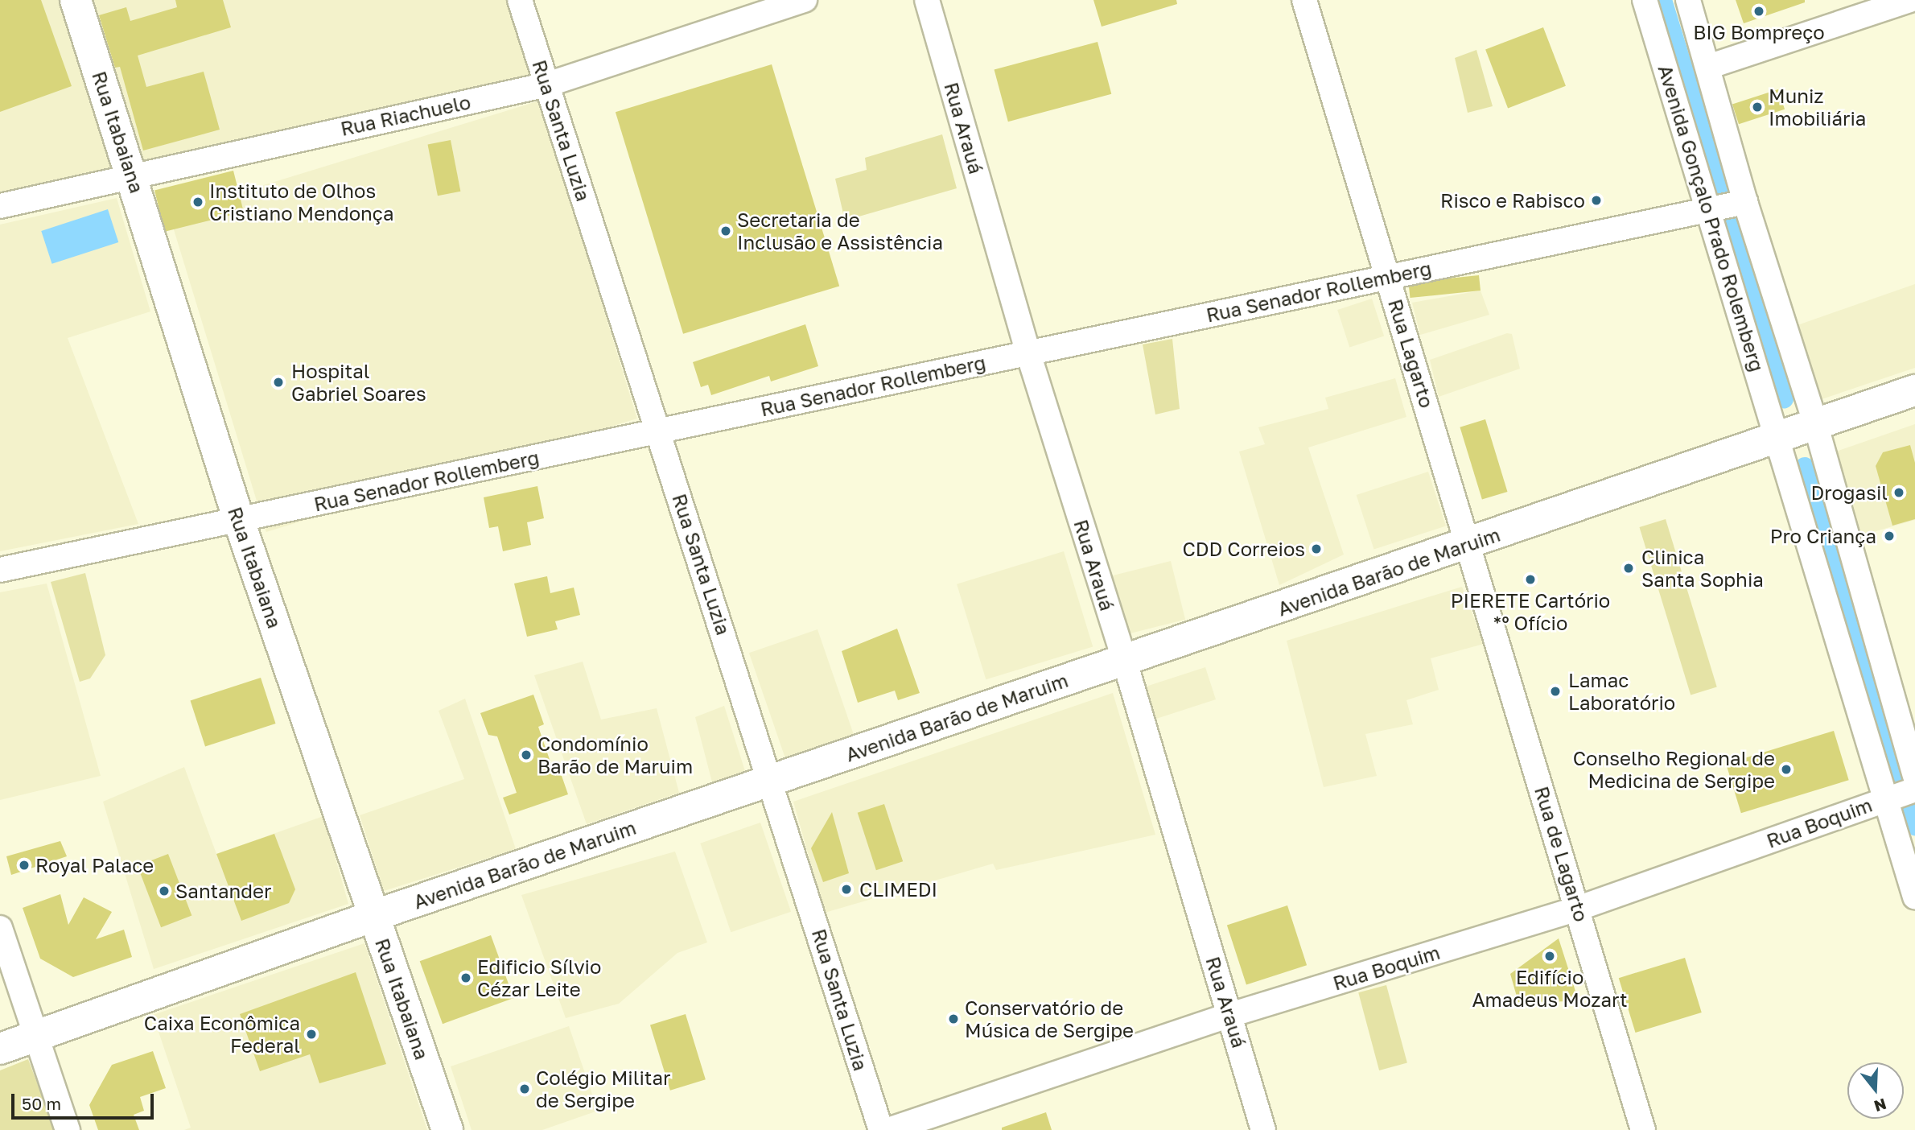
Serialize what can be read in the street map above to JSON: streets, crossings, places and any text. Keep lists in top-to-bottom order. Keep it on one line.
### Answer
{"streets":{"main road":["Rua Itabaiana","Avenida Barão de Maruim"],"street":["Rua Riachuelo","Rua Arauá","Rua Santa Luzia","Avenida Gonçalo Prado Rolemberg","Rua Senador Rollemberg","Rua Lagarto","Rua Boquim","Rua de Lagarto"]},"crossings":[["Rua Riachuelo","Rua Santa Luzia"],["Rua Riachuelo","Rua Itabaiana"],["Rua Arauá","Rua Senador Rollemberg"],["Rua Arauá","Avenida Barão de Maruim"],["Rua Arauá","Rua Boquim"],["Rua Santa Luzia","Rua Senador Rollemberg"],["Rua Santa Luzia","Avenida Barão de Maruim"],["Rua Itabaiana","Rua Senador Rollemberg"],["Rua Itabaiana","Avenida Barão de Maruim"],["Avenida Gonçalo Prado Rolemberg","Rua Senador Rollemberg"],["Avenida Gonçalo Prado Rolemberg","Avenida Barão de Maruim"],["Avenida Gonçalo Prado Rolemberg","Rua Boquim"],["Rua Senador Rollemberg","Rua Lagarto"],["Rua Lagarto","Avenida Barão de Maruim"],["Rua Lagarto","Rua de Lagarto"],["Rua Boquim","Rua de Lagarto"]],"places":["BIG Bompreço","Muniz Imobiliária","Risco e Rabisco","Instituto de Olhos Cristiano Mendonça","Secretaria de Inclusão e Assistência","Hospital Gabriel Soares","Drogasil","Pro Criança","CDD Correios","Clinica Santa Sophia","PIERETE Cartório *º Ofício","Lamac Laboratório","Condomínio Barão de Maruim","Conselho Regional de Medicina de Sergipe","Royal Palace","CLIMEDI","Santander","Edifício Amadeus Mozart","Edificio Sílvio Cézar Leite","Conservatório de Música de Sergipe","Caixa Econômica Federal","Colégio Militar de Sergipe"],"scale_bar":"50 m","north":"bottom"}
